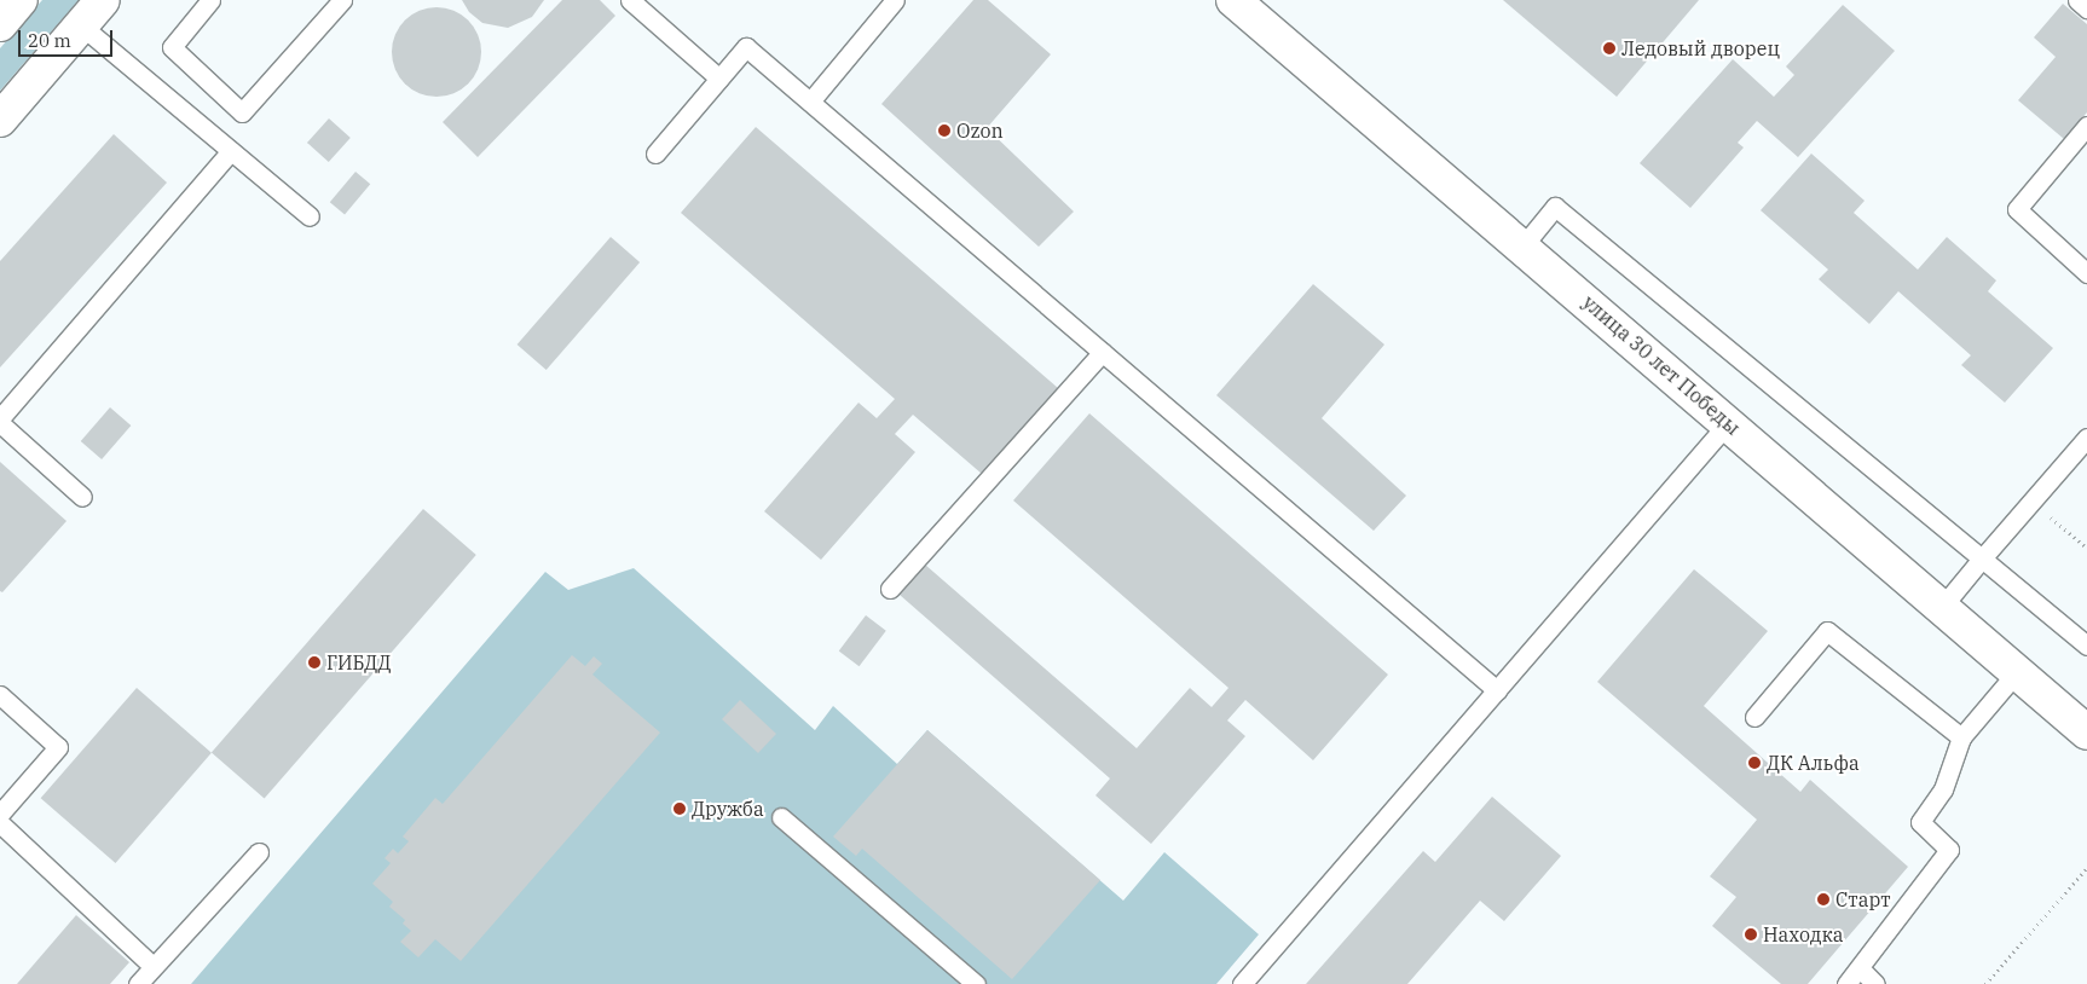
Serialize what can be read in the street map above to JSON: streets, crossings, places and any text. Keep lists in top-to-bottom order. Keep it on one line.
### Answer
{"streets":{"street":["улица 30 лет Победы"]},"places":["Ледовый дворец","Ozon","ГИБДД","ДК Альфа","Дружба","Старт","Находка"],"scale_bar":"20 m"}
